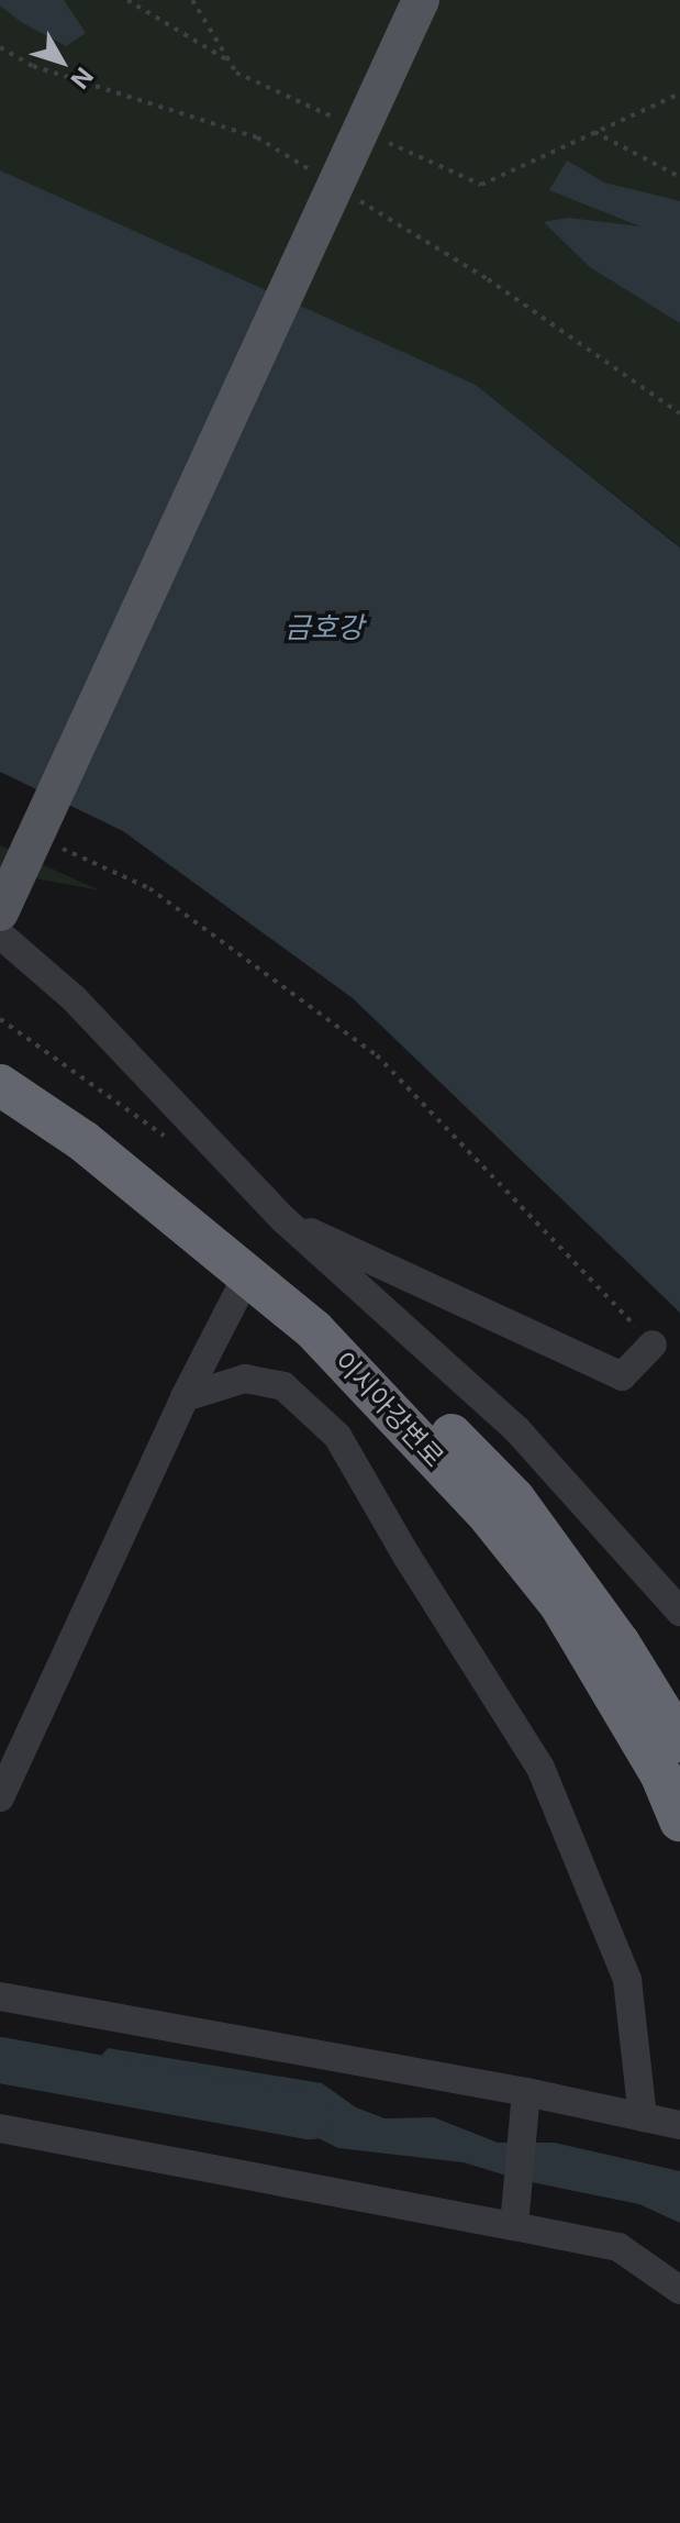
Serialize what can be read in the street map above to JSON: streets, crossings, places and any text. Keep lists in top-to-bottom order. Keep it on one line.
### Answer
{"streets":{"highway":["이시아강변로"]},"water":["금호강"],"north":"bottom right"}
